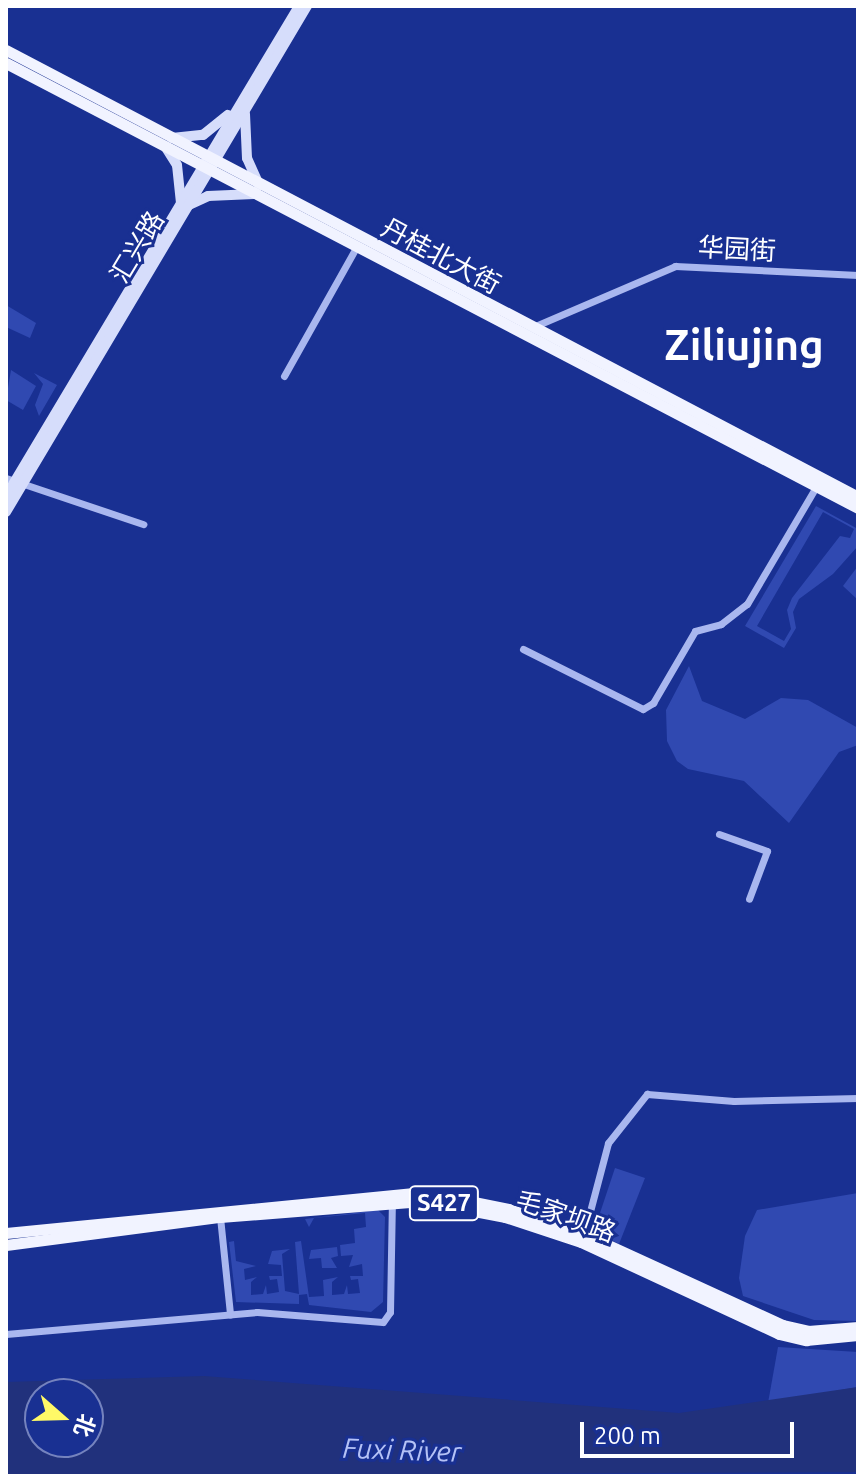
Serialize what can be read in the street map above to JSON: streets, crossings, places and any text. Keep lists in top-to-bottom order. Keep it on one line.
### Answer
{"streets":{"main road":["汇兴路","丹桂北大街","S427","毛家坝路"],"street":["华园街"]},"crossings":[["汇兴路","丹桂北大街"],["华园街","丹桂北大街"]],"districts":["Ziliujing"],"water":["Fuxi River"],"scale_bar":"200 m","north":"right"}
